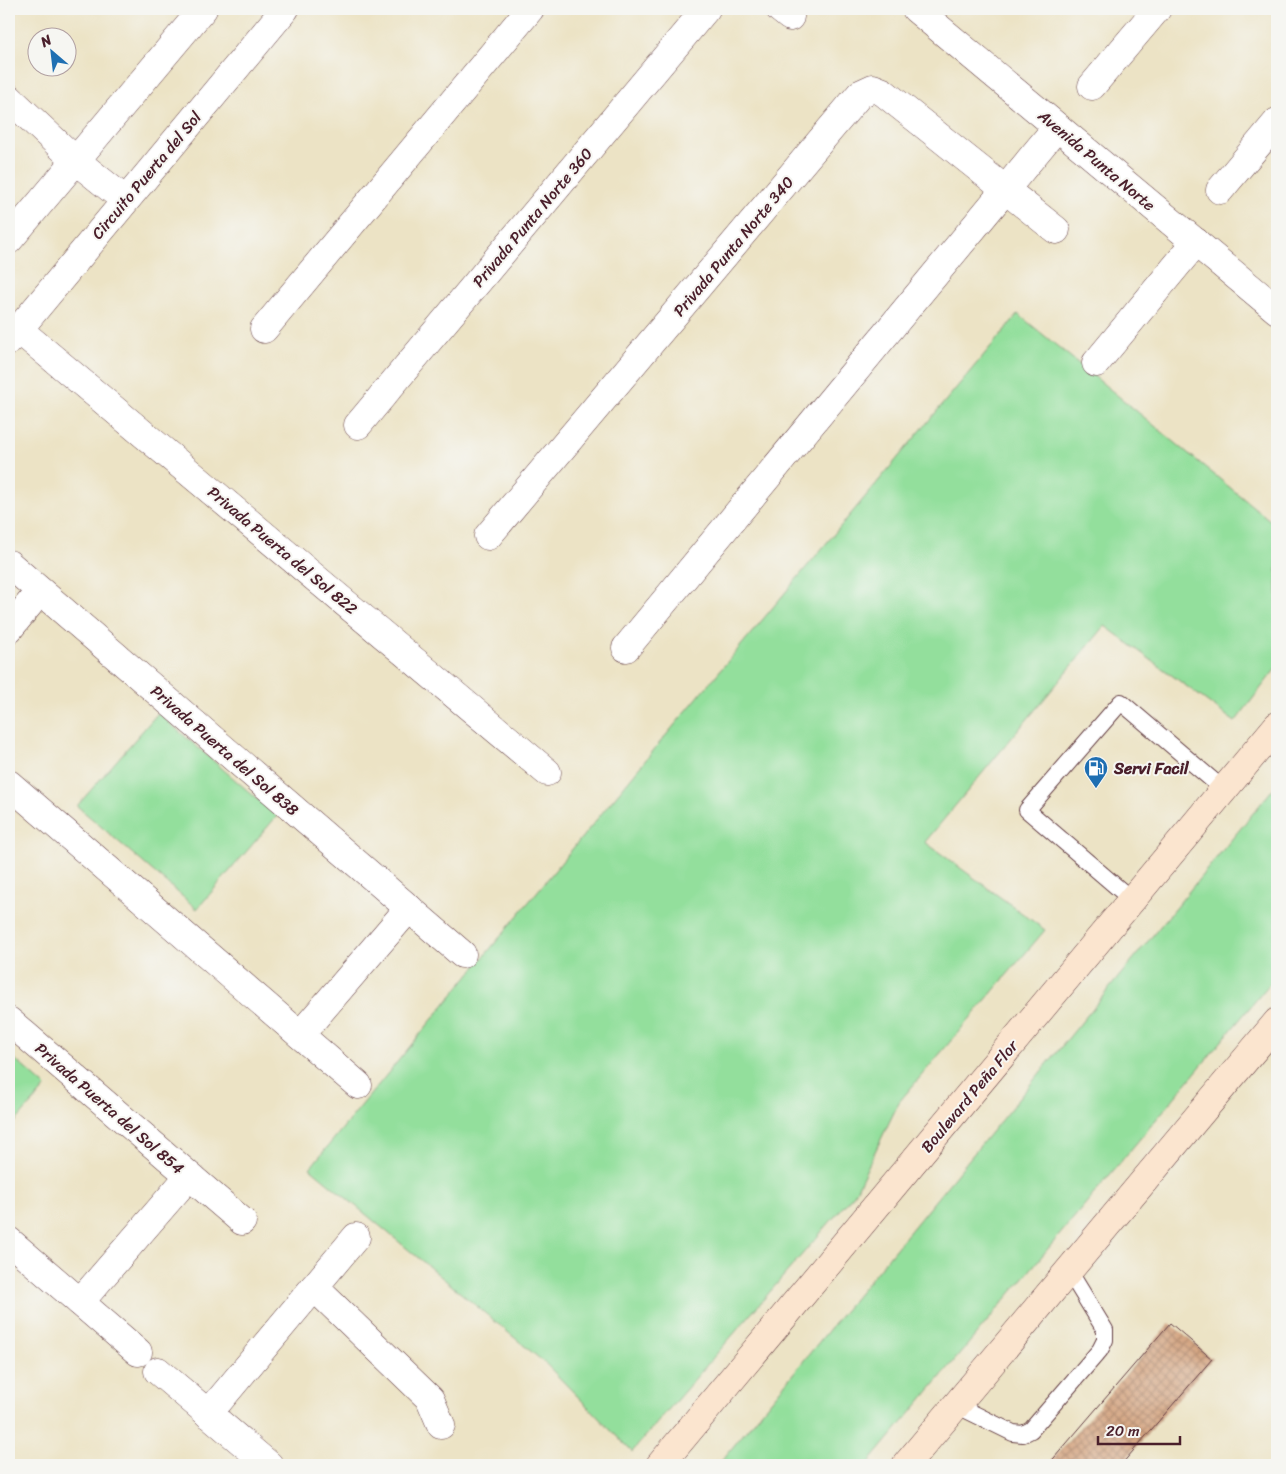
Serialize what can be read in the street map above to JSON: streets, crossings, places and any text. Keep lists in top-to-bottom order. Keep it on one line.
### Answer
{"streets":{"main road":["Boulevard Peña Flor"],"street":["Avenida Punta Norte","Circuito Puerta del Sol","Privada Punta Norte 360","Privada Punta Norte 340","Privada Puerta del Sol 822","Privada Puerta del Sol 838","Privada Puerta del Sol 854"]},"crossings":[["Circuito Puerta del Sol","Privada Puerta del Sol 822"]],"places":{"fuel station":["Servi Facil"]},"scale_bar":"20 m","north":"top left"}
